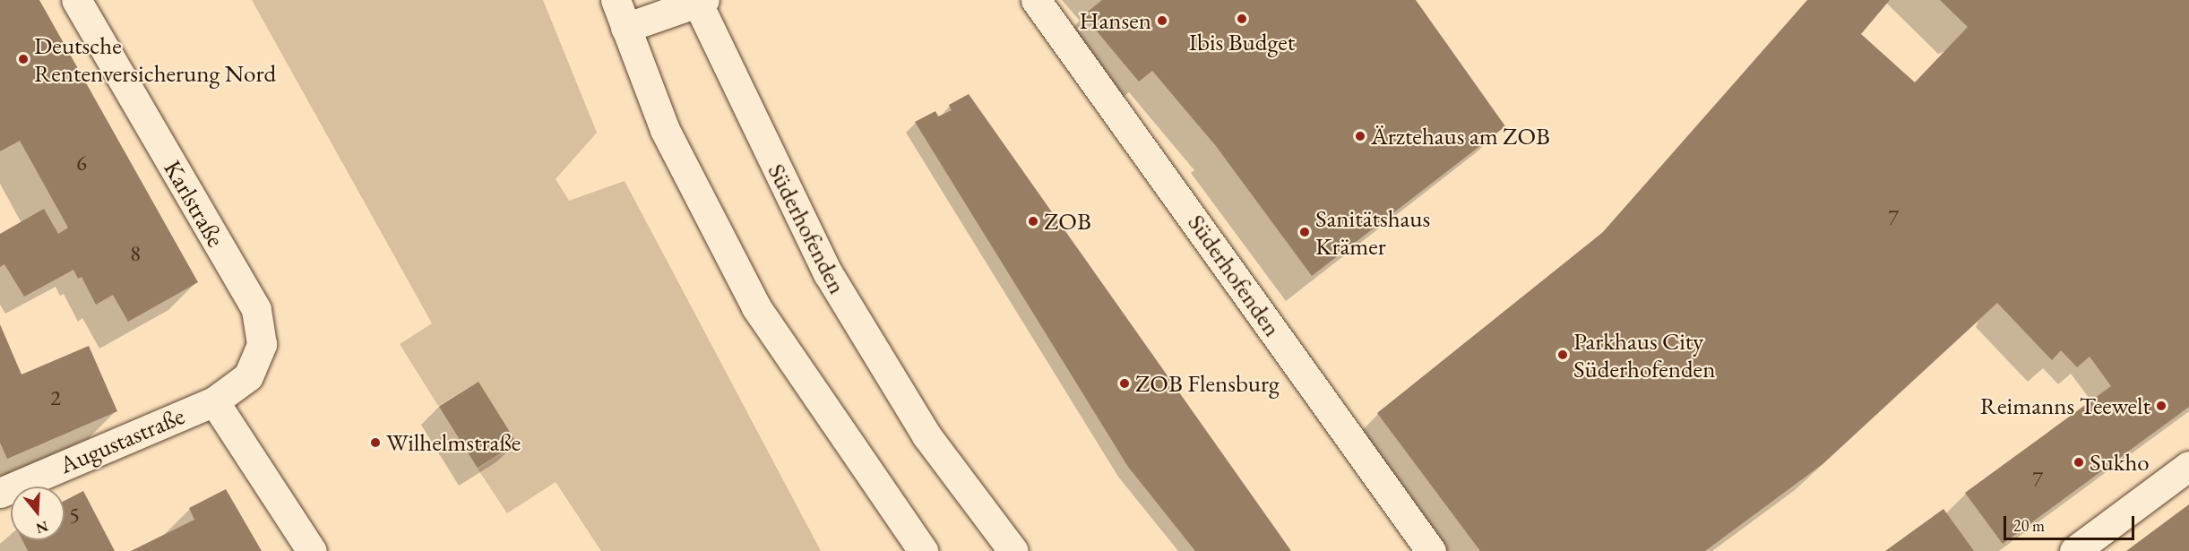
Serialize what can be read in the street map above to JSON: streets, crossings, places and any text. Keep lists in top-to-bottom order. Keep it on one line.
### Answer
{"streets":{"street":["Karlstraße","Süderhofenden","Augustastraße"]},"crossings":[["Karlstraße","Augustastraße"]],"places":["Ibis Budget","Hansen","Deutsche Rentenversicherung Nord","Ärztehaus am ZOB","ZOB","Sanitätshaus Krämer","Parkhaus City Süderhofenden","ZOB Flensburg","Reimanns Teewelt","Wilhelmstraße","Sukho"],"house_numbers":["6","7","8","2","7","5"],"scale_bar":"20 m","north":"bottom"}
